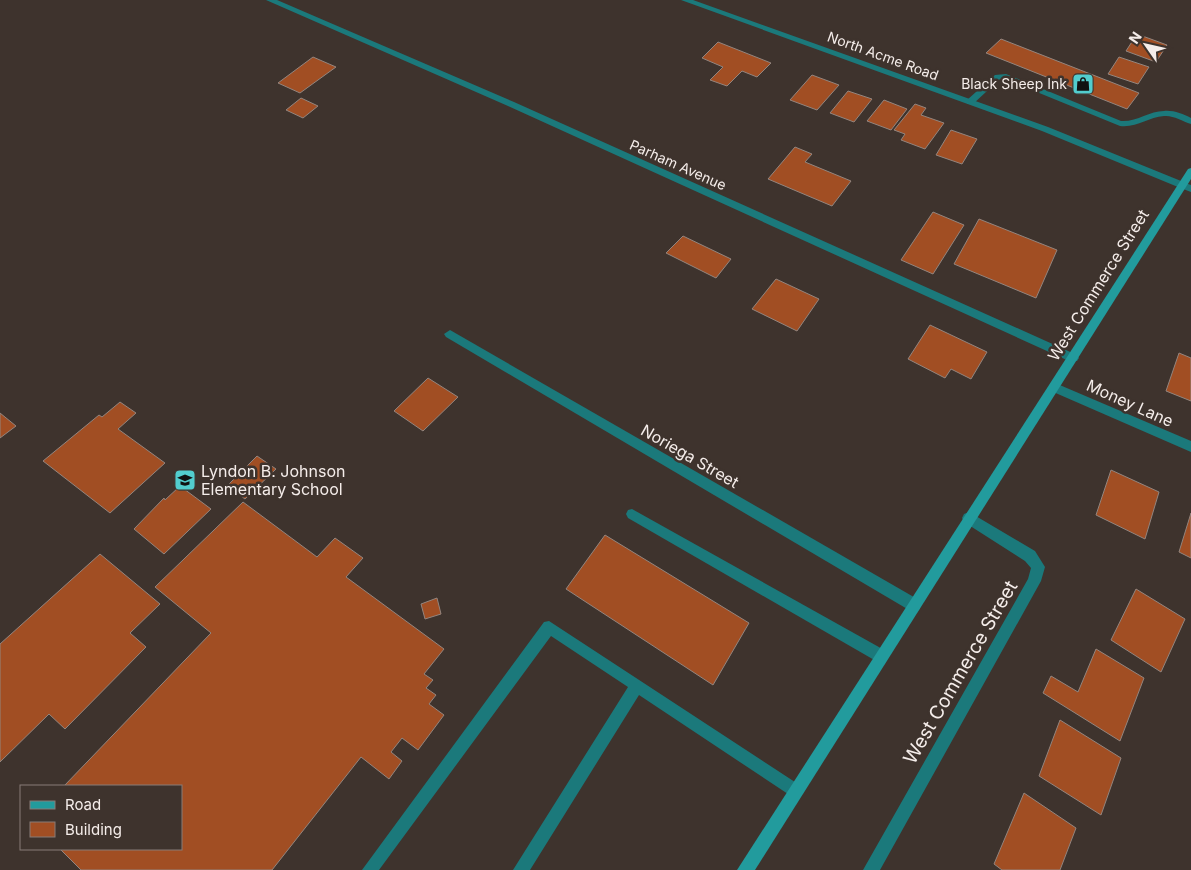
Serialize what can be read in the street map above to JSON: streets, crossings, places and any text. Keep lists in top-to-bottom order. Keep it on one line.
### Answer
{"streets":{"main road":["West Commerce Street"],"street":["North Acme Road","Parham Avenue","Money Lane","Noriega Street"]},"crossings":[["North Acme Road","West Commerce Street"],["Parham Avenue","West Commerce Street"],["West Commerce Street","Money Lane"],["West Commerce Street","Noriega Street"]],"places":{"shop":["Black Sheep Ink"],"school or university":["Lyndon B. Johnson Elementary School"]},"legend":["Road","Building"],"north":"top left"}
